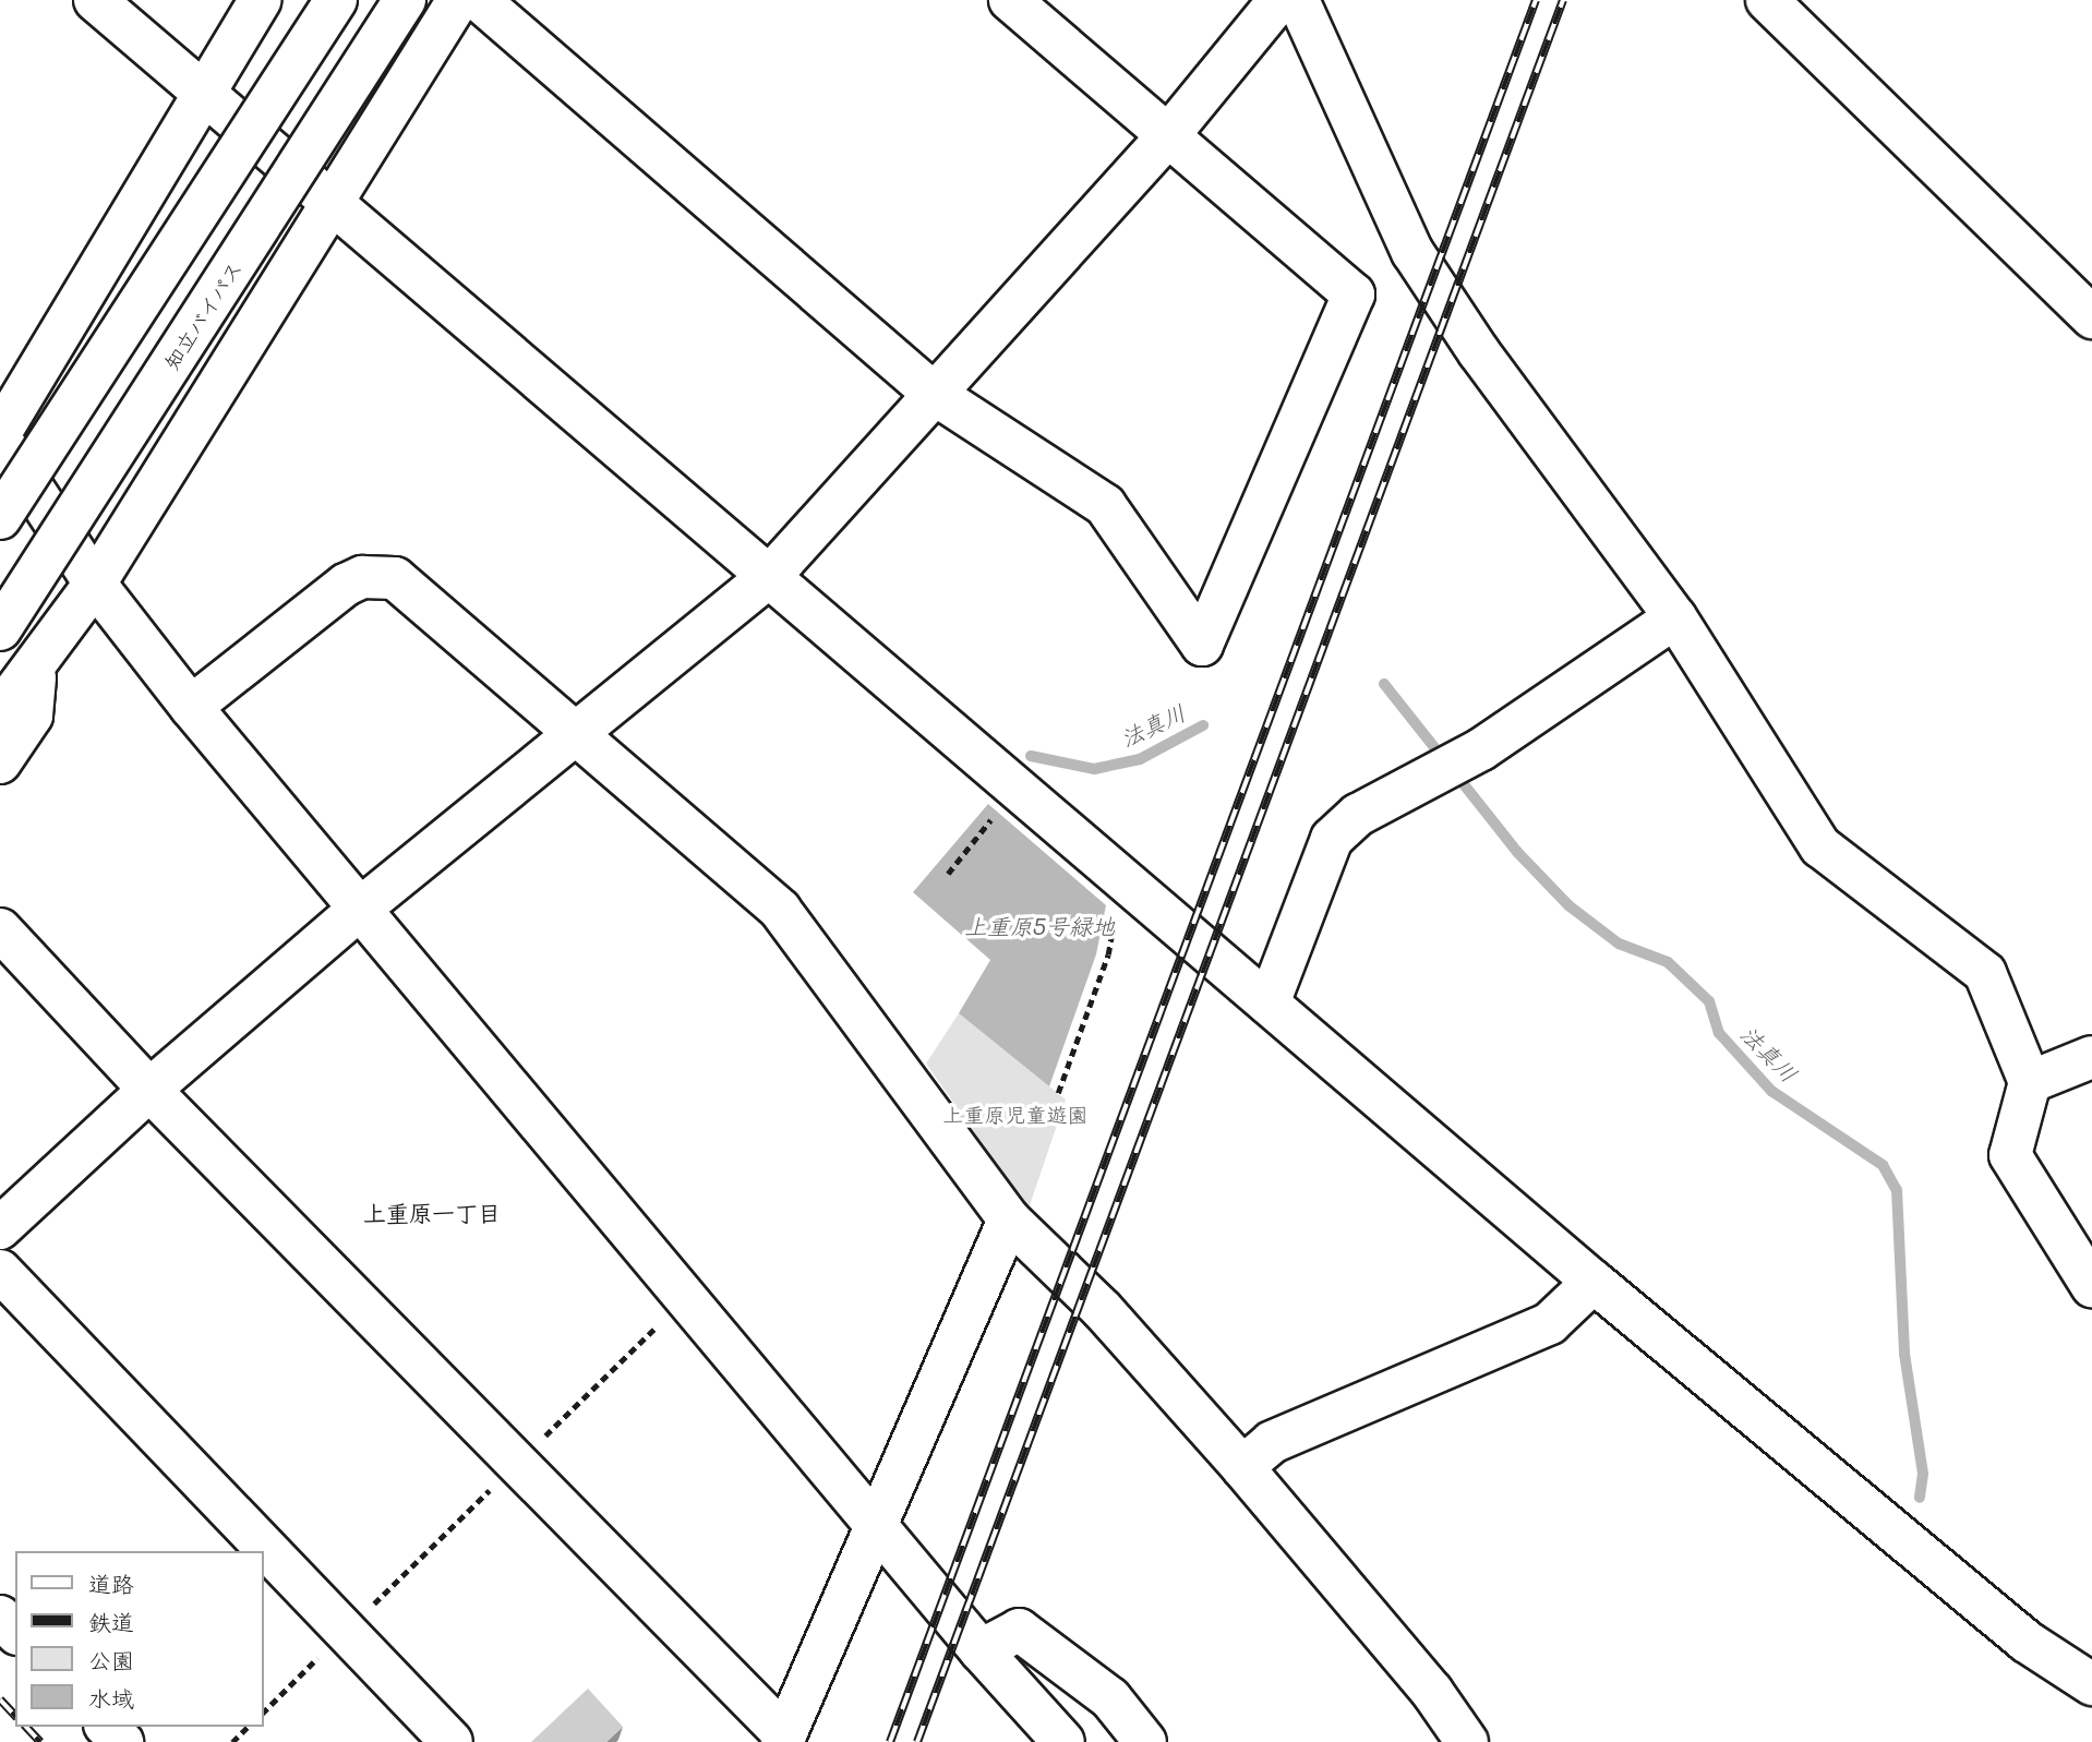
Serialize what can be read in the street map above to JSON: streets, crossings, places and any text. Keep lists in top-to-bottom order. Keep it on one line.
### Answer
{"streets":{"main road":["知立バイパス"]},"districts":["上重原一丁目"],"water":["法真川","上重原5号緑地"],"parks":["上重原児童遊園"],"legend":["道路","鉄道","公園","水域"]}
